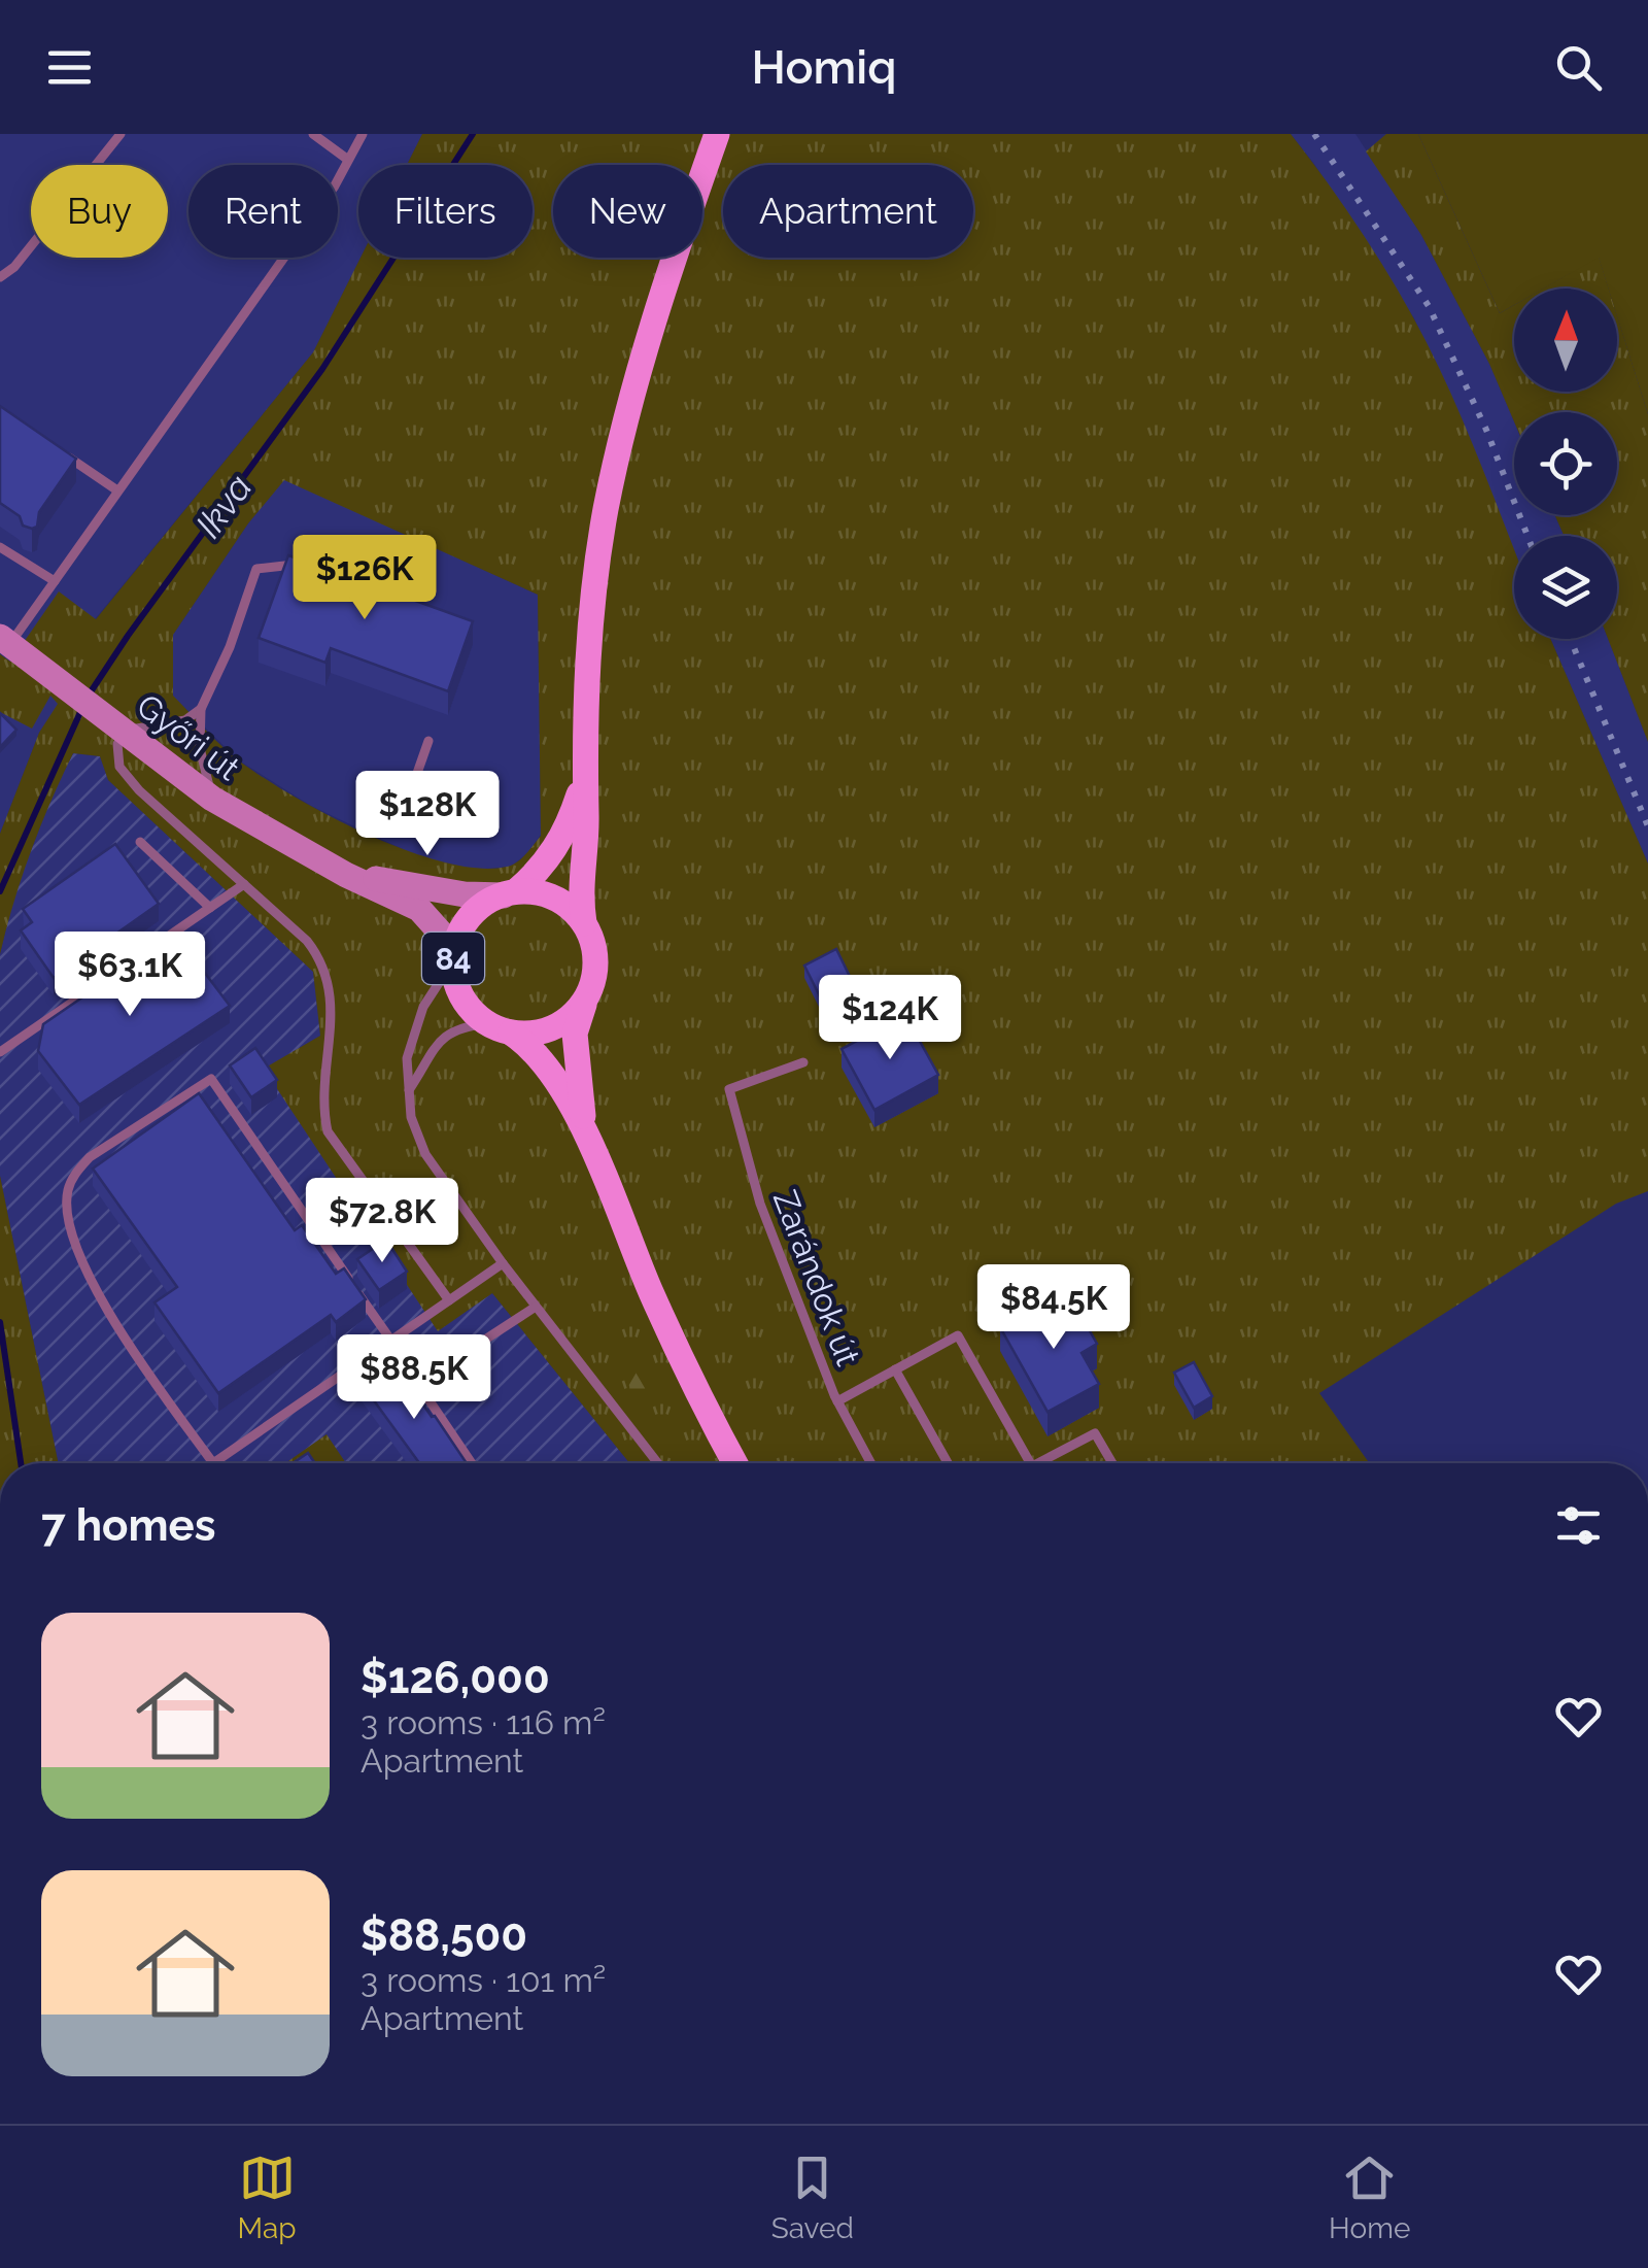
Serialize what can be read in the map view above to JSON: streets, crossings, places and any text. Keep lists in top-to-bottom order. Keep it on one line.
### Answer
{"streets":{"main road":["Győri út","84"],"lane":["Zarándok út"]},"crossings":[["Győri út","84"]],"water":["Ikva"],"north":"top","page":{"header":"Homiq","chip":["Buy","Rent","Filters","New","Apartment"],"price":["$126K","$128K","$63.1K","$124K","$72.8K","$84.5K","$88.5K"],"heading":"7 homes","list":[{"name":"$126,000","note":"3 rooms · 116 m² · Apartment"},{"name":"$88,500","note":"3 rooms · 101 m² · Apartment"}],"tabs":["Map","Saved","Home"]}}
